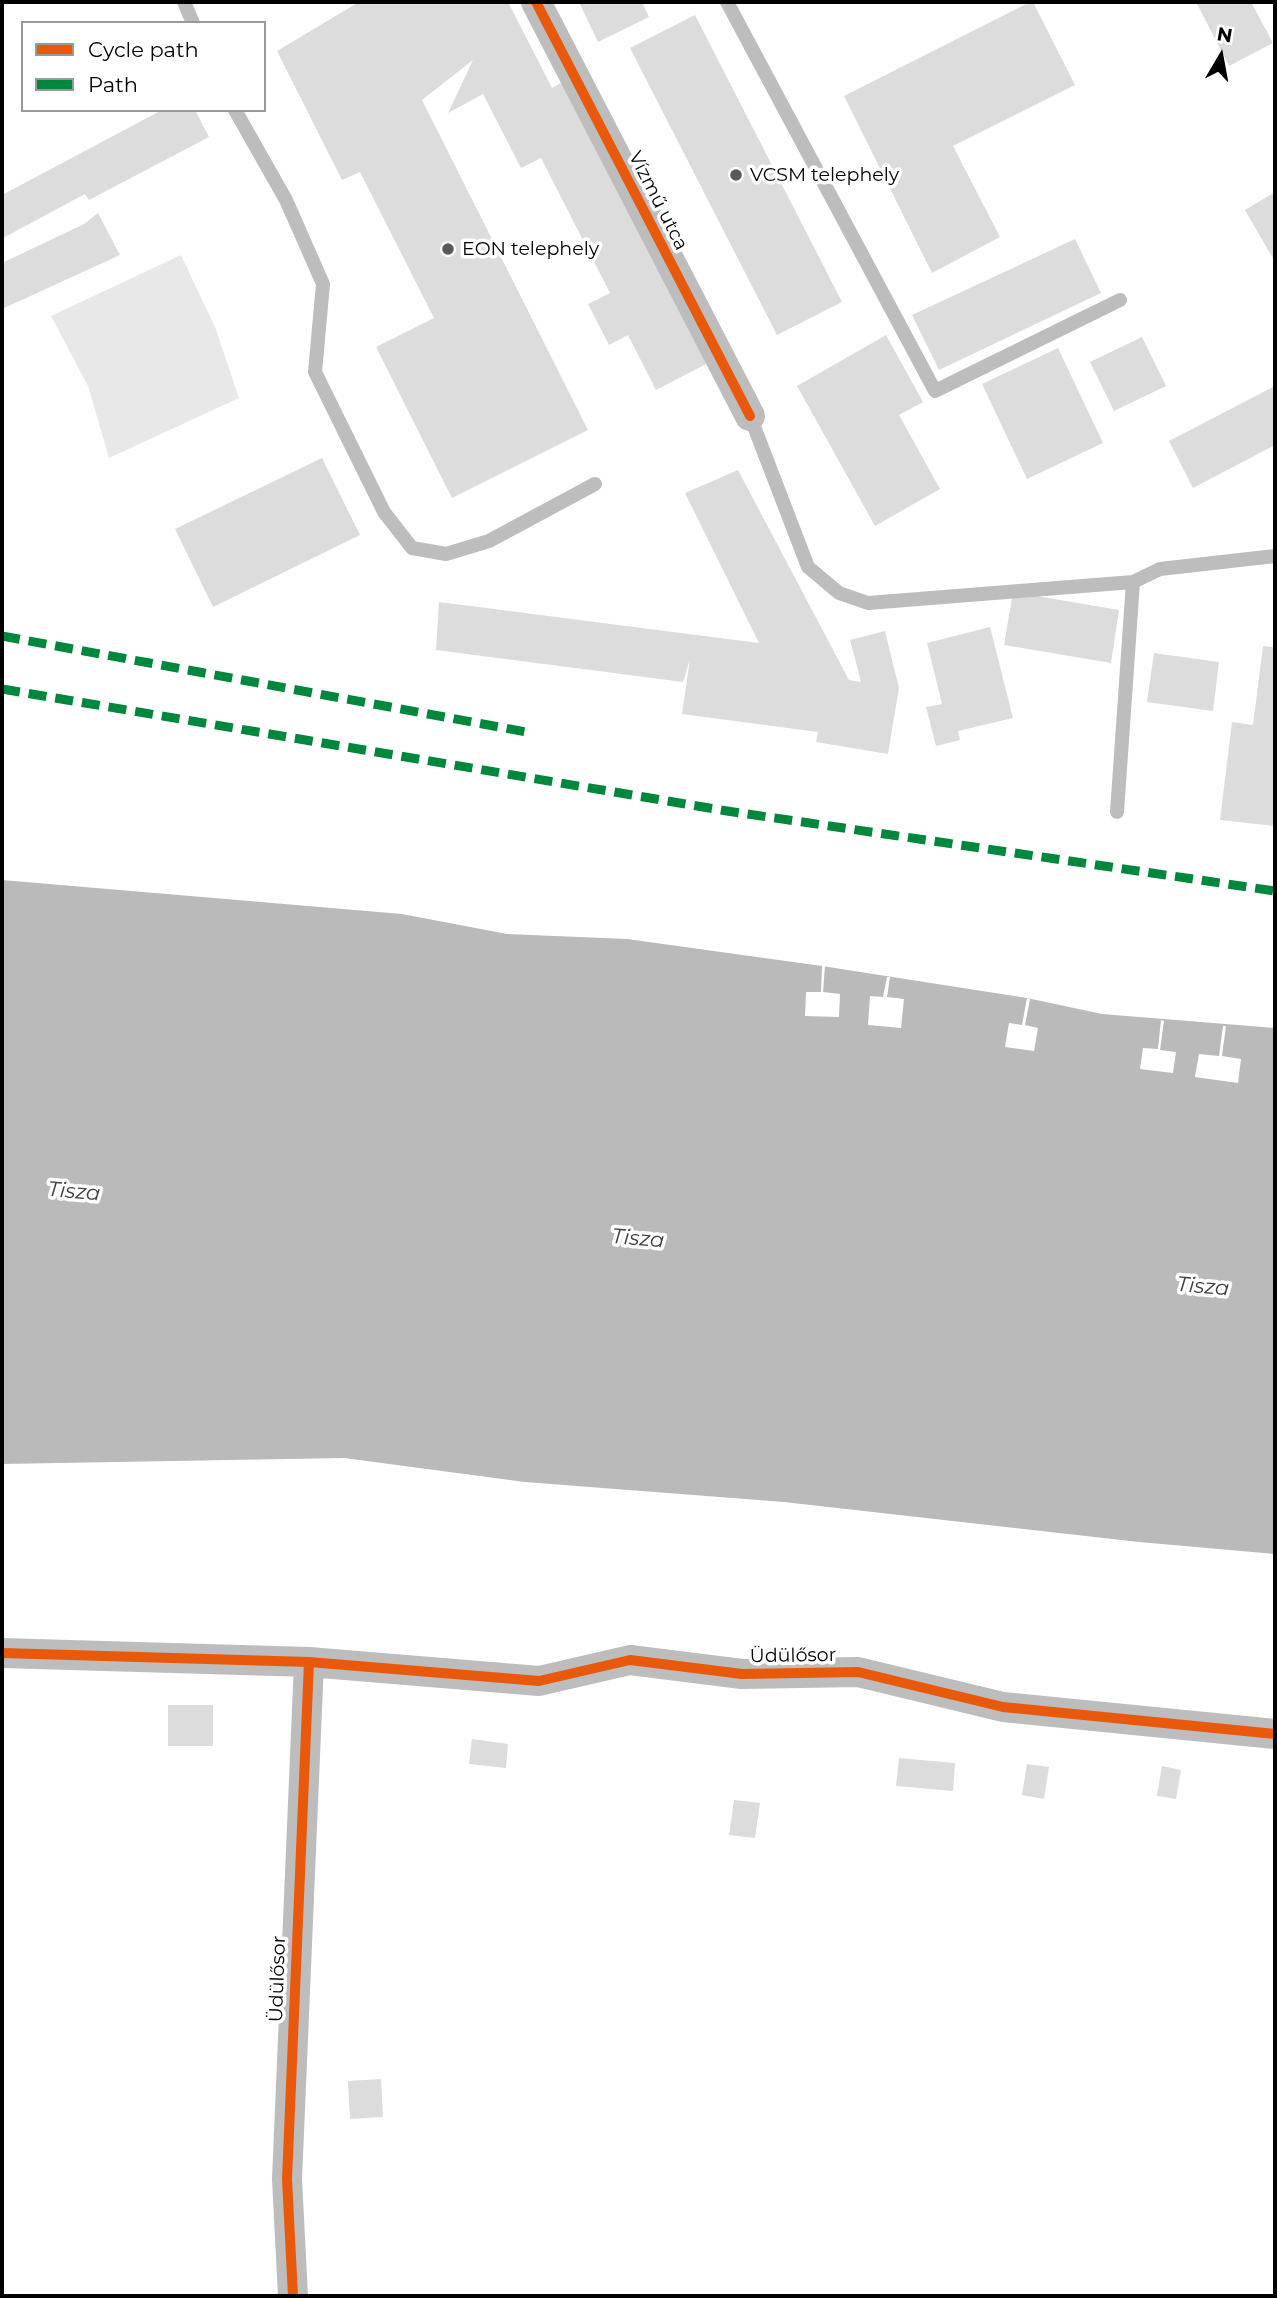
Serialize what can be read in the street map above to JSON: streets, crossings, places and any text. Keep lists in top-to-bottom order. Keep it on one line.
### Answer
{"streets":{"street":["Vízmű utca","Üdülősor"]},"water":["Tisza"],"places":["VCSM telephely","EON telephely"],"legend":["Cycle path","Path"],"north":"top"}
